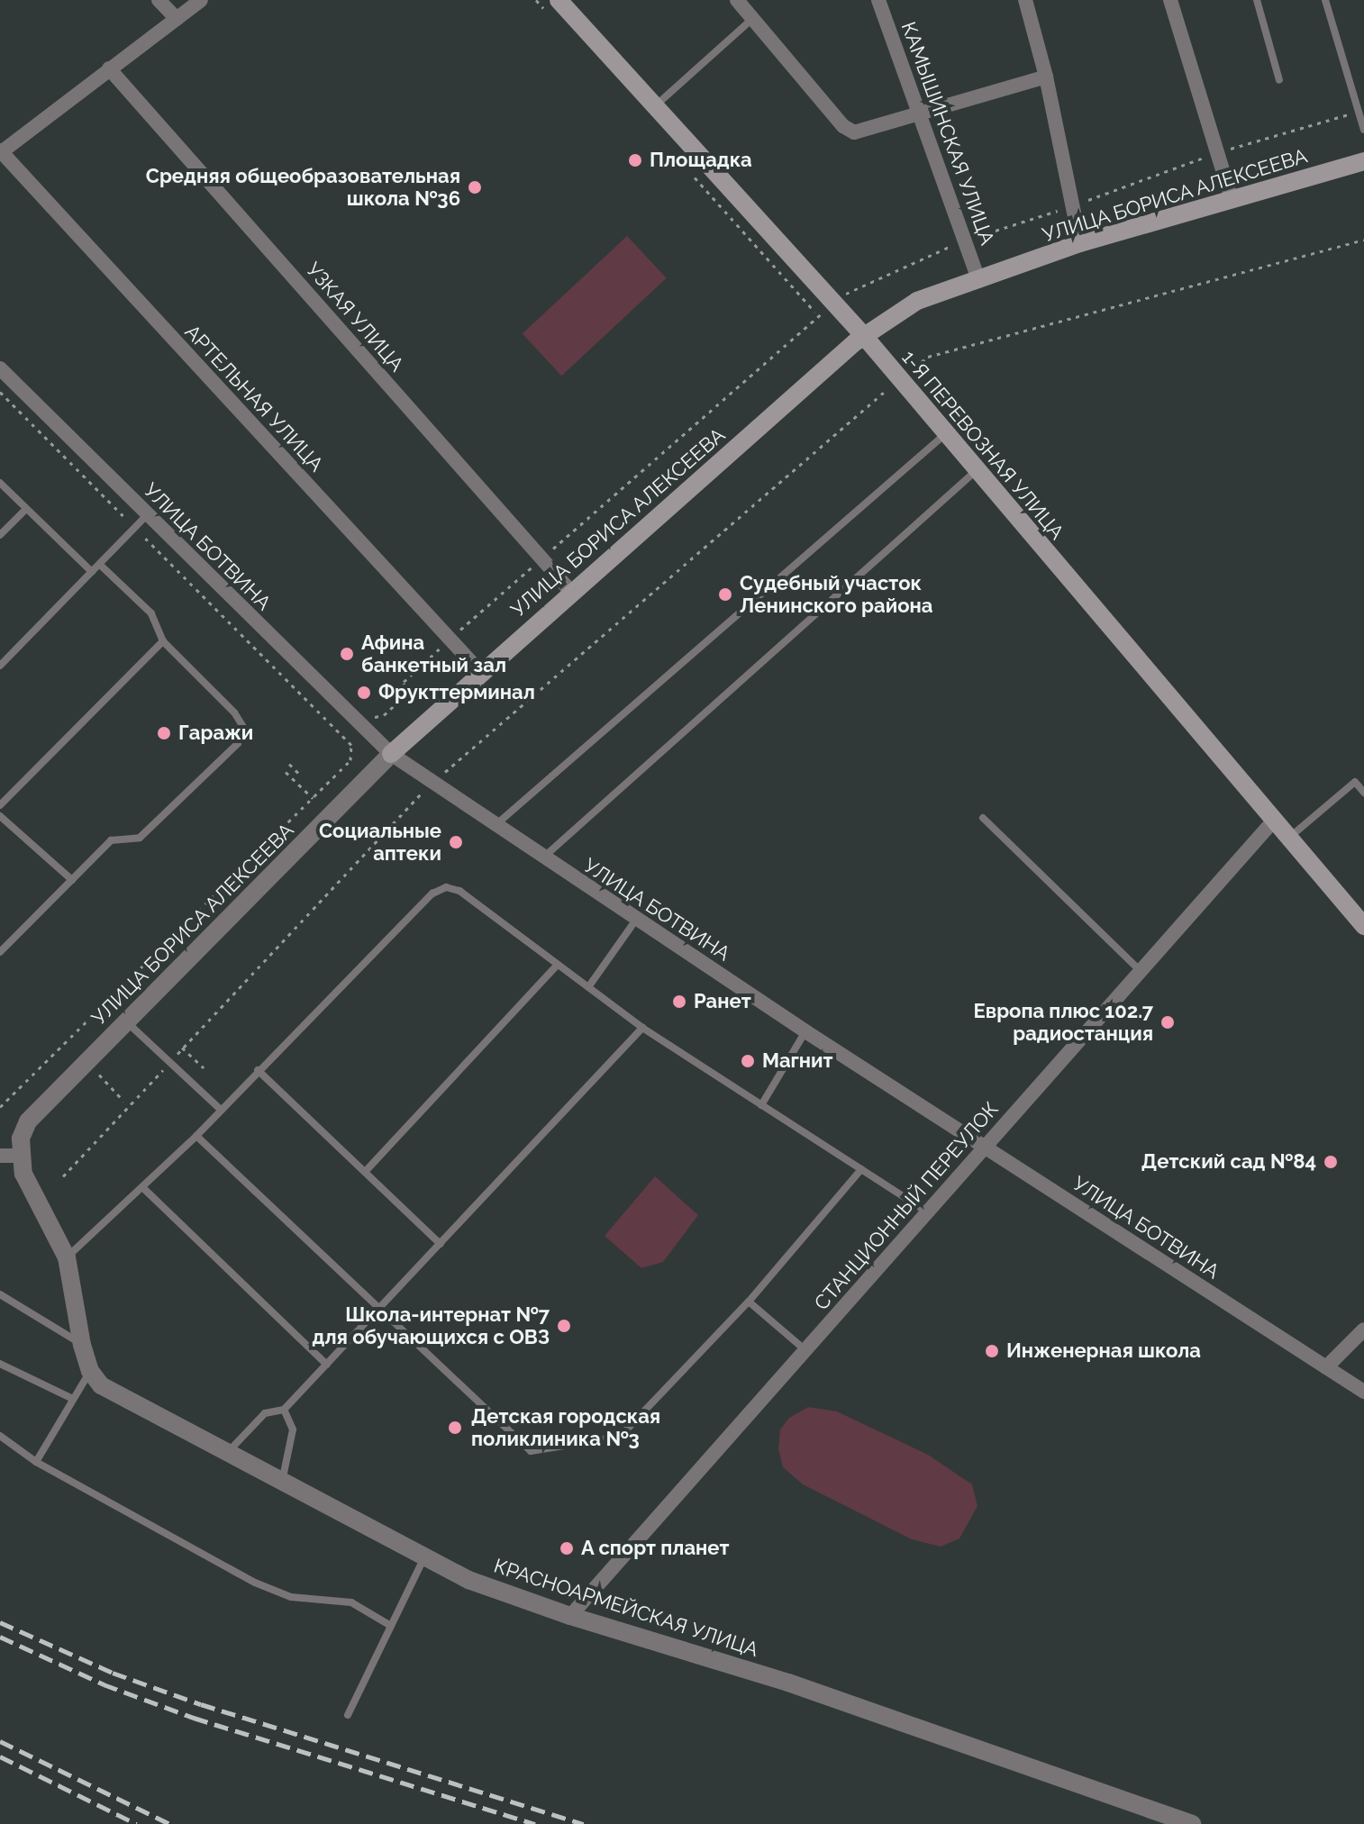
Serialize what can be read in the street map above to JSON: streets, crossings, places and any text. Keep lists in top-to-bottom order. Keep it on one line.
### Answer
{"streets":{"main road":["УЛИЦА БОРИСА АЛЕКСЕЕВА","1-Я ПЕРЕВОЗНАЯ УЛИЦА"],"street":["КАМЫШИНСКАЯ УЛИЦА","УЗКАЯ УЛИЦА","АРТЕЛЬНАЯ УЛИЦА","УЛИЦА БОТВИНА","СТАНЦИОННЫЙ ПЕРЕУЛОК","КРАСНОАРМЕЙСКАЯ УЛИЦА"]},"crossings":[["КАМЫШИНСКАЯ УЛИЦА","УЛИЦА БОРИСА АЛЕКСЕЕВА"],["УЛИЦА БОРИСА АЛЕКСЕЕВА","УЗКАЯ УЛИЦА"],["УЛИЦА БОРИСА АЛЕКСЕЕВА","АРТЕЛЬНАЯ УЛИЦА"],["УЛИЦА БОРИСА АЛЕКСЕЕВА","1-Я ПЕРЕВОЗНАЯ УЛИЦА"],["УЛИЦА БОРИСА АЛЕКСЕЕВА","УЛИЦА БОТВИНА"],["1-Я ПЕРЕВОЗНАЯ УЛИЦА","СТАНЦИОННЫЙ ПЕРЕУЛОК"],["УЛИЦА БОТВИНА","СТАНЦИОННЫЙ ПЕРЕУЛОК"],["СТАНЦИОННЫЙ ПЕРЕУЛОК","КРАСНОАРМЕЙСКАЯ УЛИЦА"]],"places":["Площадка","Средняя общеобразовательная школа №36","Судебный участок Ленинского района","Афина банкетный зал","Фрукттерминал","Гаражи","Социальные аптеки","Ранет","Европа плюс 102.7 радиостанция","Магнит","Детский сад №84","Школа-интернат №7 для обучающихся с ОВЗ","Инженерная школа","Детская городская поликлиника №3","А спорт планет"]}
